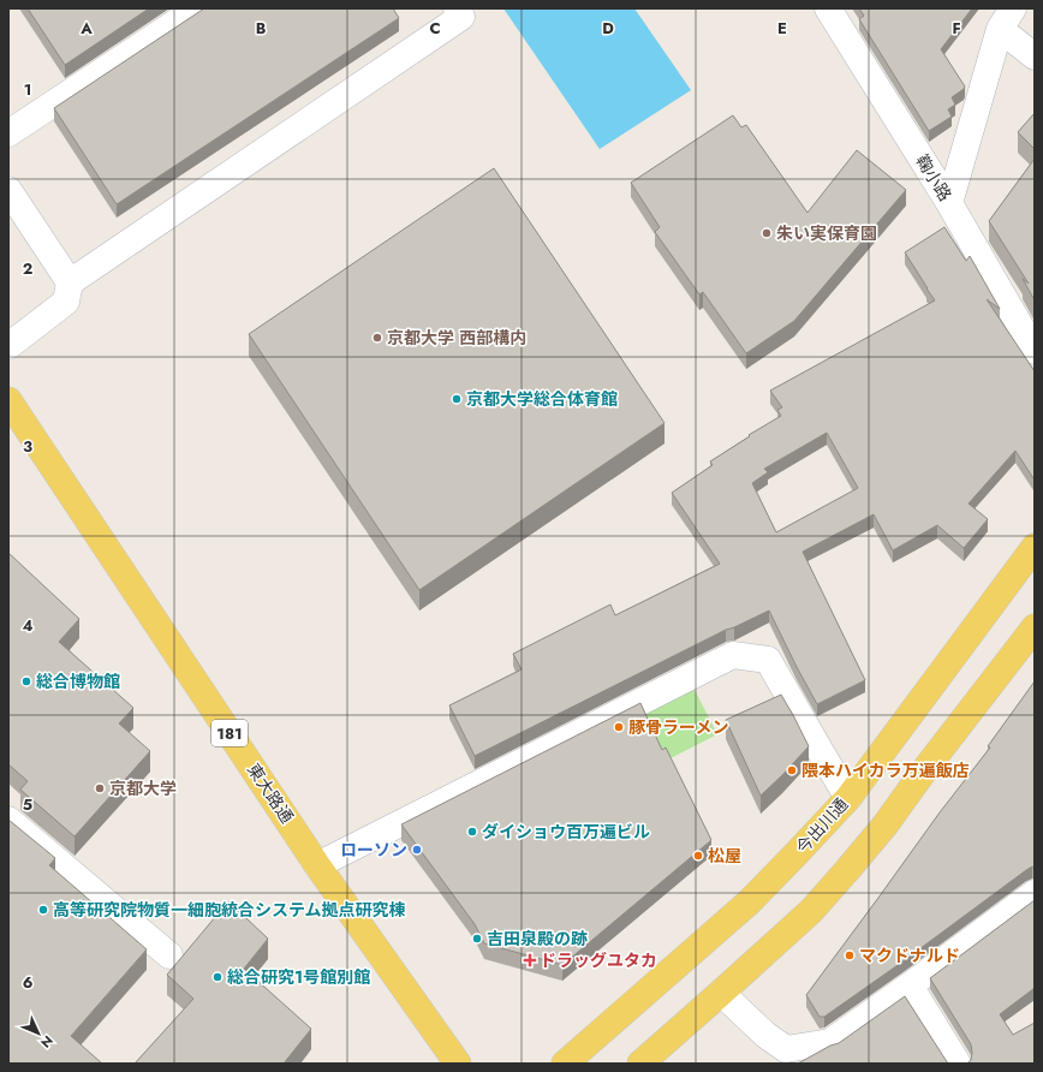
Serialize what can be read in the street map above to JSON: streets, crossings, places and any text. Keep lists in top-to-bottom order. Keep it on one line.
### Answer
{"streets":{"main road":["181","東大路通","今出川通"],"street":["鞠小路"]},"places":{"other":["朱い実保育園","京都大学 西部構内","京都大学総合体育館","総合博物館","豚骨ラーメン","隈本ハイカラ万遍飯店","京都大学","ダイショウ百万遍ビル","ローソン","松屋","高等研究院物質一細胞統合システム拠点研究棟","吉田泉殿の跡","マクドナルド","総合研究1号館別館"],"health":["ドラッグユタカ"]},"north":"bottom right","grid":{"columns":["A","B","C","D","E","F"],"rows":["1","2","3","4","5","6"]}}
